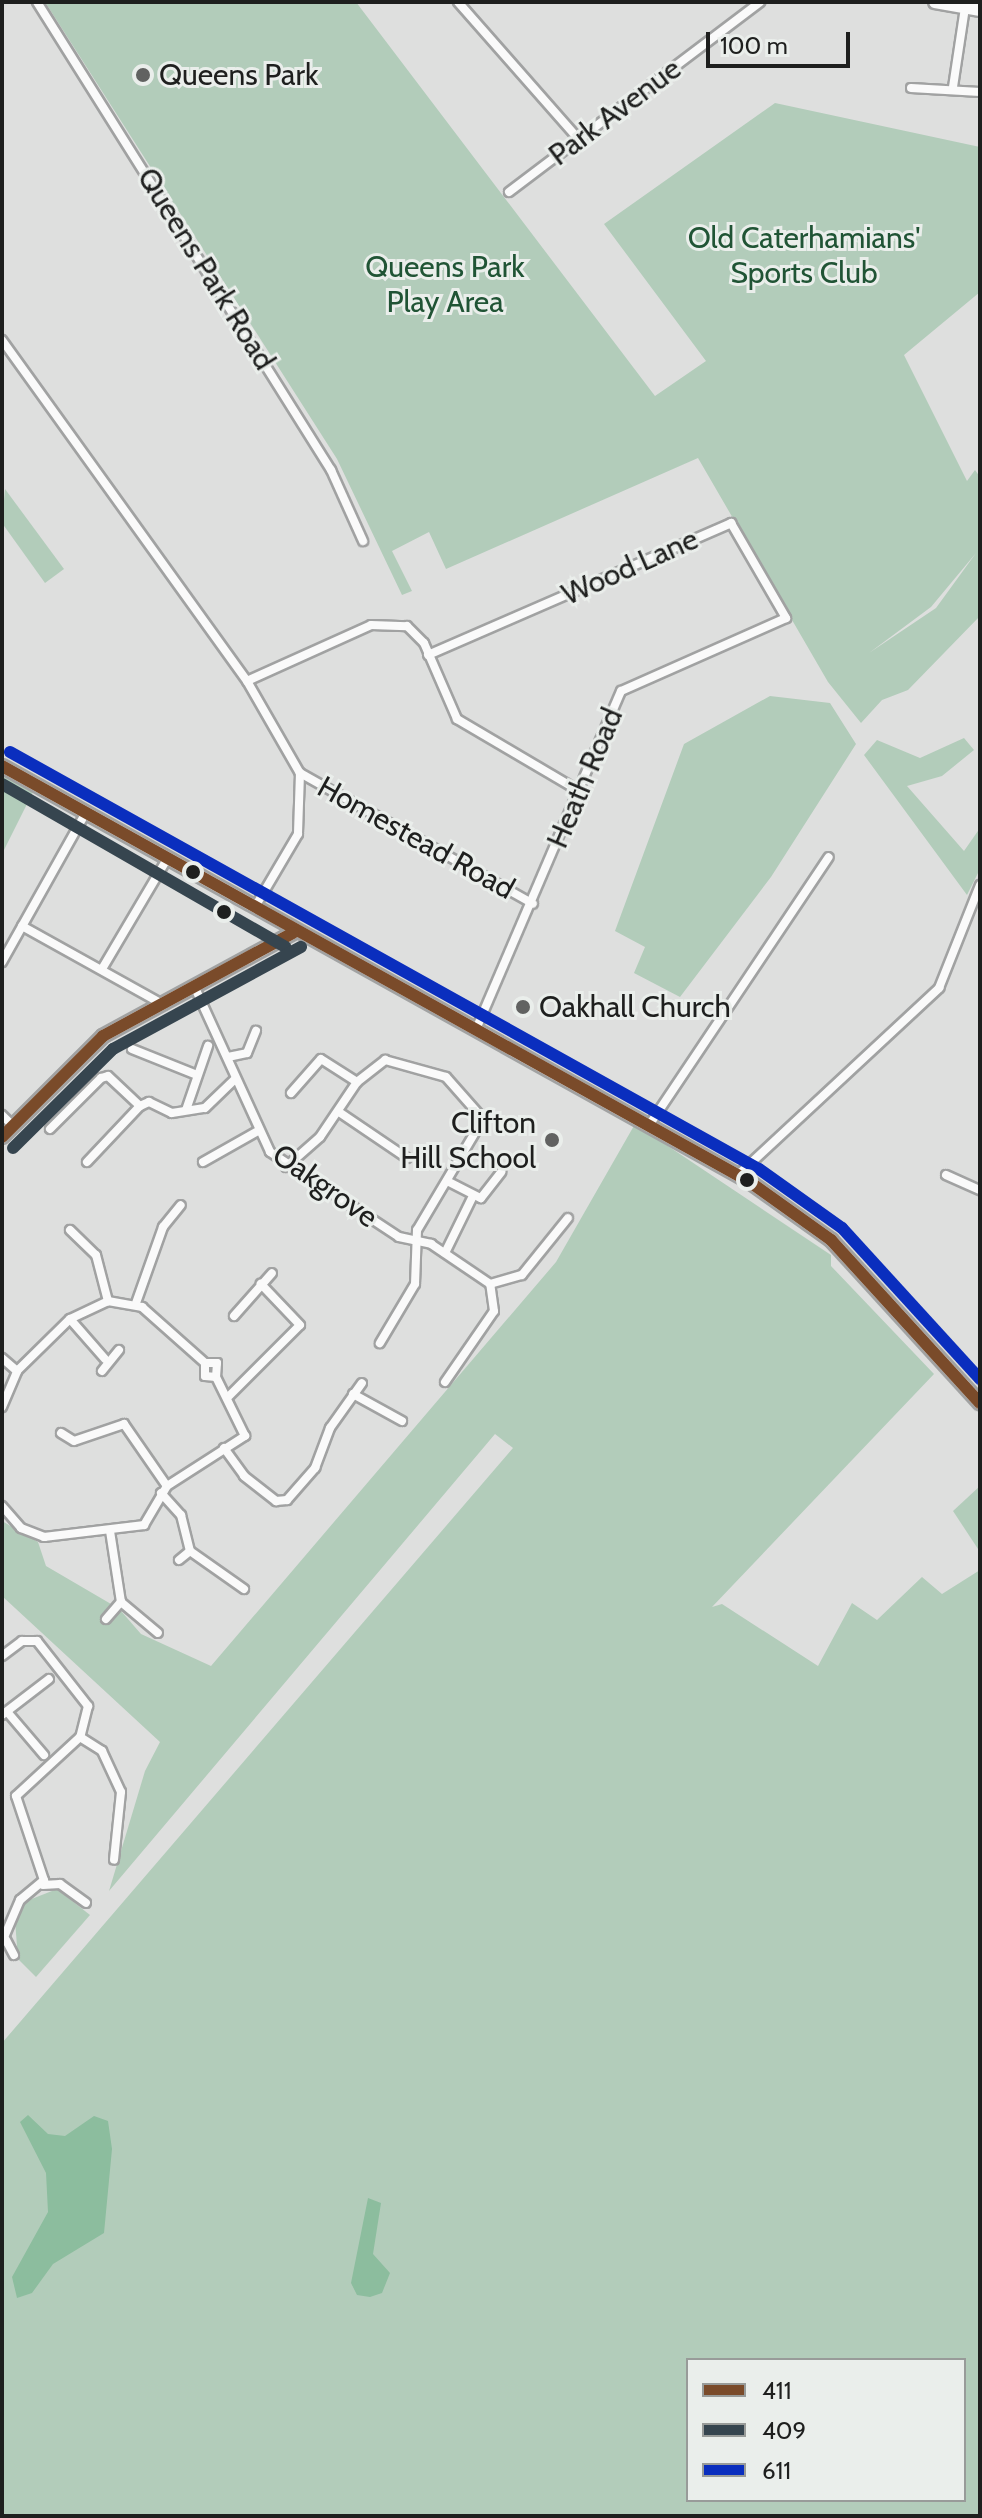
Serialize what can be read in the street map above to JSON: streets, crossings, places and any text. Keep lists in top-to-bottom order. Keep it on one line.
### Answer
{"streets":{"street":["Park Avenue","Queens Park Road","Wood Lane","Heath Road","Homestead Road","Oakgrove"]},"crossings":[["Wood Lane","Heath Road"],["Heath Road","Homestead Road"]],"parks":["Old Caterhamians' Sports Club","Queens Park Play Area"],"places":["Queens Park","Oakhall Church","Clifton Hill School"],"lines":["transit line 611","transit line 411","transit line 409"],"legend":["411","409","611"],"scale_bar":"100 m"}
